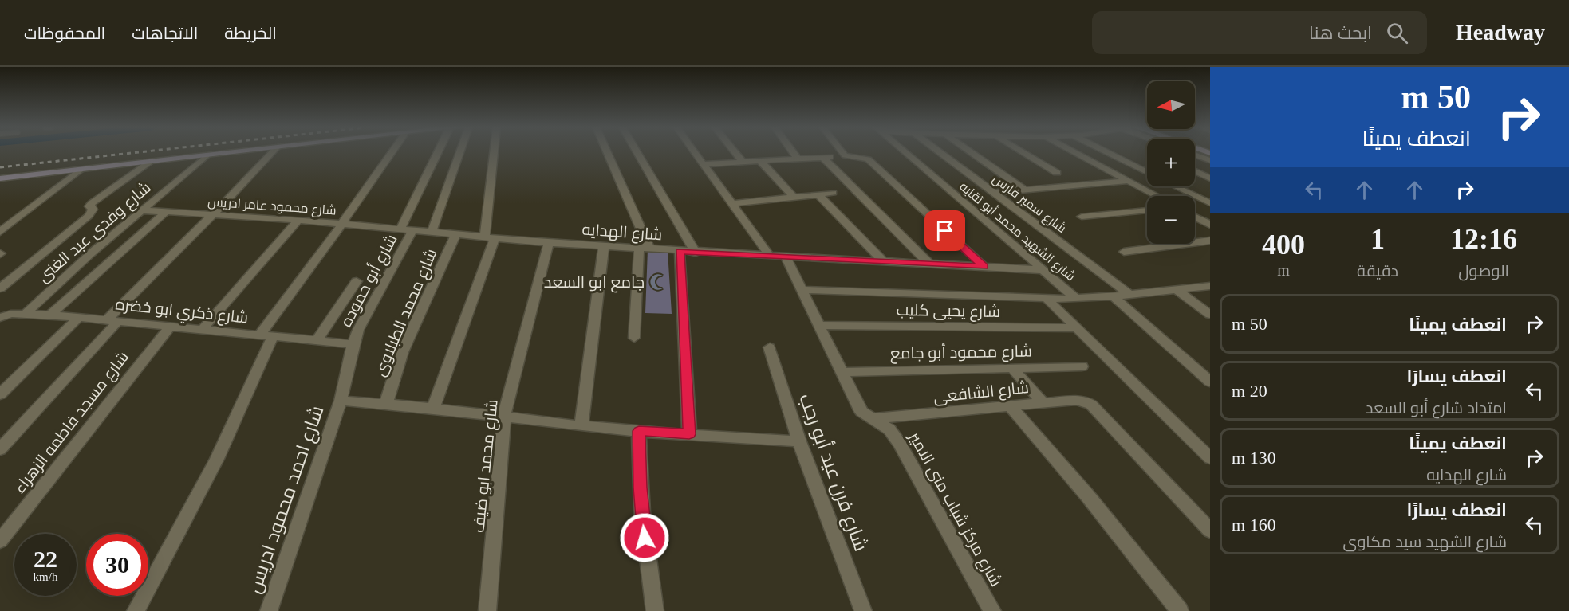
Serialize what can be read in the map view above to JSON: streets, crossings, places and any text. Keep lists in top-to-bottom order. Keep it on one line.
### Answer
{"streets":{"street":["شارع سمير فارس","شارع محمود عامر ادريس","شارع الشهيد محمد أبو تقايه","شارع وفدى عبد الغنى","شارع الهدايه","شارع أبو حموده","شارع ذكري ابو خضره","شارع يحيى كليب","شارع محمد الطبلاوى","شارع محمود أبو جامع","شارع الشافعى","شارع مسجد فاطمه الزهراء","شارع محمد ابو ضيف","شارع فرن عيد أبو رجب","شارع احمد محمود ادريس","شارع مركز شباب منى الامير"]},"crossings":[["شارع محمود عامر ادريس","شارع وفدى عبد الغنى"],["شارع محمود عامر ادريس","شارع الهدايه"],["شارع الشهيد محمد أبو تقايه","شارع الهدايه"],["شارع وفدى عبد الغنى","شارع ذكري ابو خضره"],["شارع الهدايه","شارع أبو حموده"],["شارع الهدايه","شارع محمد الطبلاوى"],["شارع الهدايه","شارع محمد ابو ضيف"],["شارع الهدايه","شارع مركز شباب منى الامير"],["شارع أبو حموده","شارع ذكري ابو خضره"],["شارع أبو حموده","شارع احمد محمود ادريس"],["شارع ذكري ابو خضره","شارع مسجد فاطمه الزهراء"],["شارع يحيى كليب","شارع مركز شباب منى الامير"],["شارع محمود أبو جامع","شارع مركز شباب منى الامير"],["شارع الشافعى","شارع مركز شباب منى الامير"]],"places":{"mosque":["جامع ابو السعد"]},"north":"left","page":{"header":"Headway","search":"ابحث هنا","nav":["الخريطة","الاتجاهات","المحفوظات"],"turn":["50 m","انعطف يمينًا"],"map_buttons":["+","−"],"eta":["12:16","الوصول","1","دقيقة","400","m"],"list":[{"name":"انعطف يمينًا","value":"50 m"},{"name":"انعطف يسارًا","note":"امتداد شارع أبو السعد","value":"20 m"},{"name":"انعطف يمينًا","note":"شارع الهدايه","value":"130 m"},{"name":"انعطف يسارًا","note":"شارع الشهيد سيد مكاوى","value":"160 m"}],"speed":"22 km/h","limit":"30"}}
